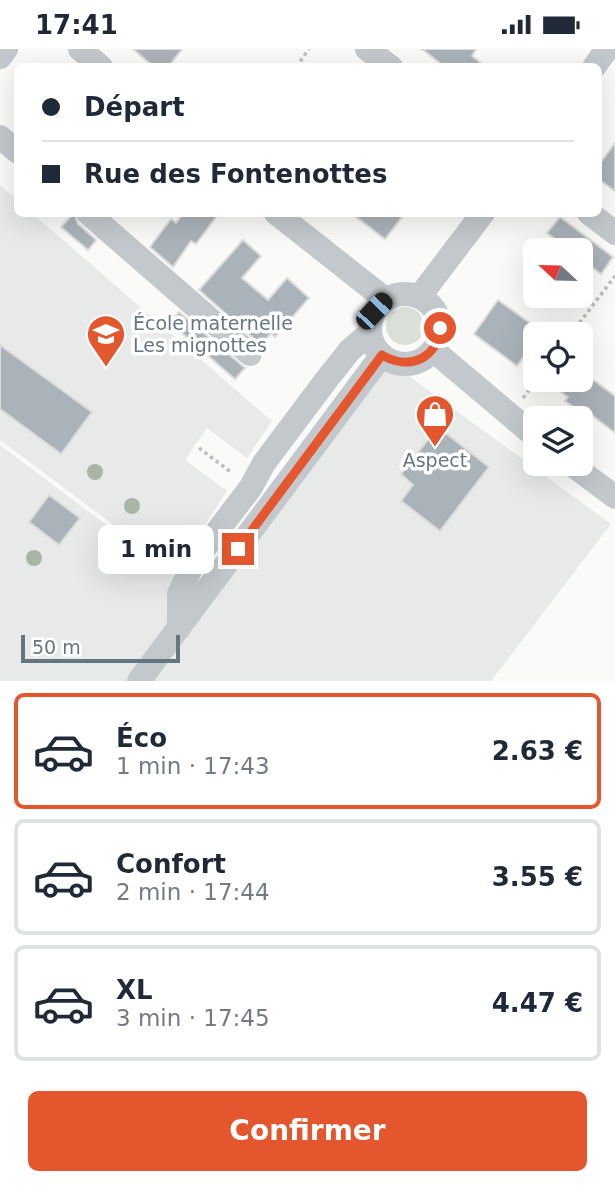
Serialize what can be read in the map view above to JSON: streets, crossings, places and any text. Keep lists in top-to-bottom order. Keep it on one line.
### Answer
{"places":{"school or university":["École maternelle Les mignottes"],"shop":["Aspect"]},"scale_bar":"50 m","north":"left","page":{"status":"17:41","banner":["Départ","Rue des Fontenottes"],"bubble":"1 min","scale":"50 m","list":[{"name":"Éco","note":"1 min · 17:43","value":"2.63 €"},{"name":"Confort","note":"2 min · 17:44","value":"3.55 €"},{"name":"XL","note":"3 min · 17:45","value":"4.47 €"}],"buttons":"Confirmer"}}
